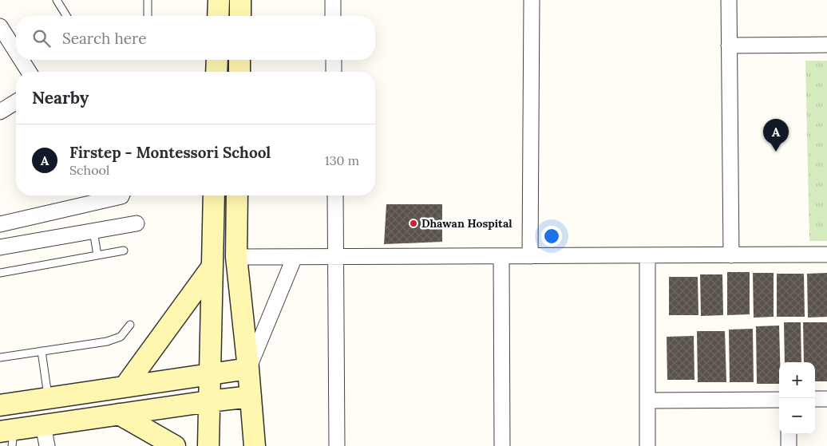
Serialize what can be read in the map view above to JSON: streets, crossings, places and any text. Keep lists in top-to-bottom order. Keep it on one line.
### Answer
{"places":["Dhawan Hospital"],"page":{"search":"Search here","heading":"Nearby","pins":"A","list":[{"mark":"A","name":"Firstep - Montessori School","note":"School","value":"130 m"}],"map_buttons":["+","−"]}}
